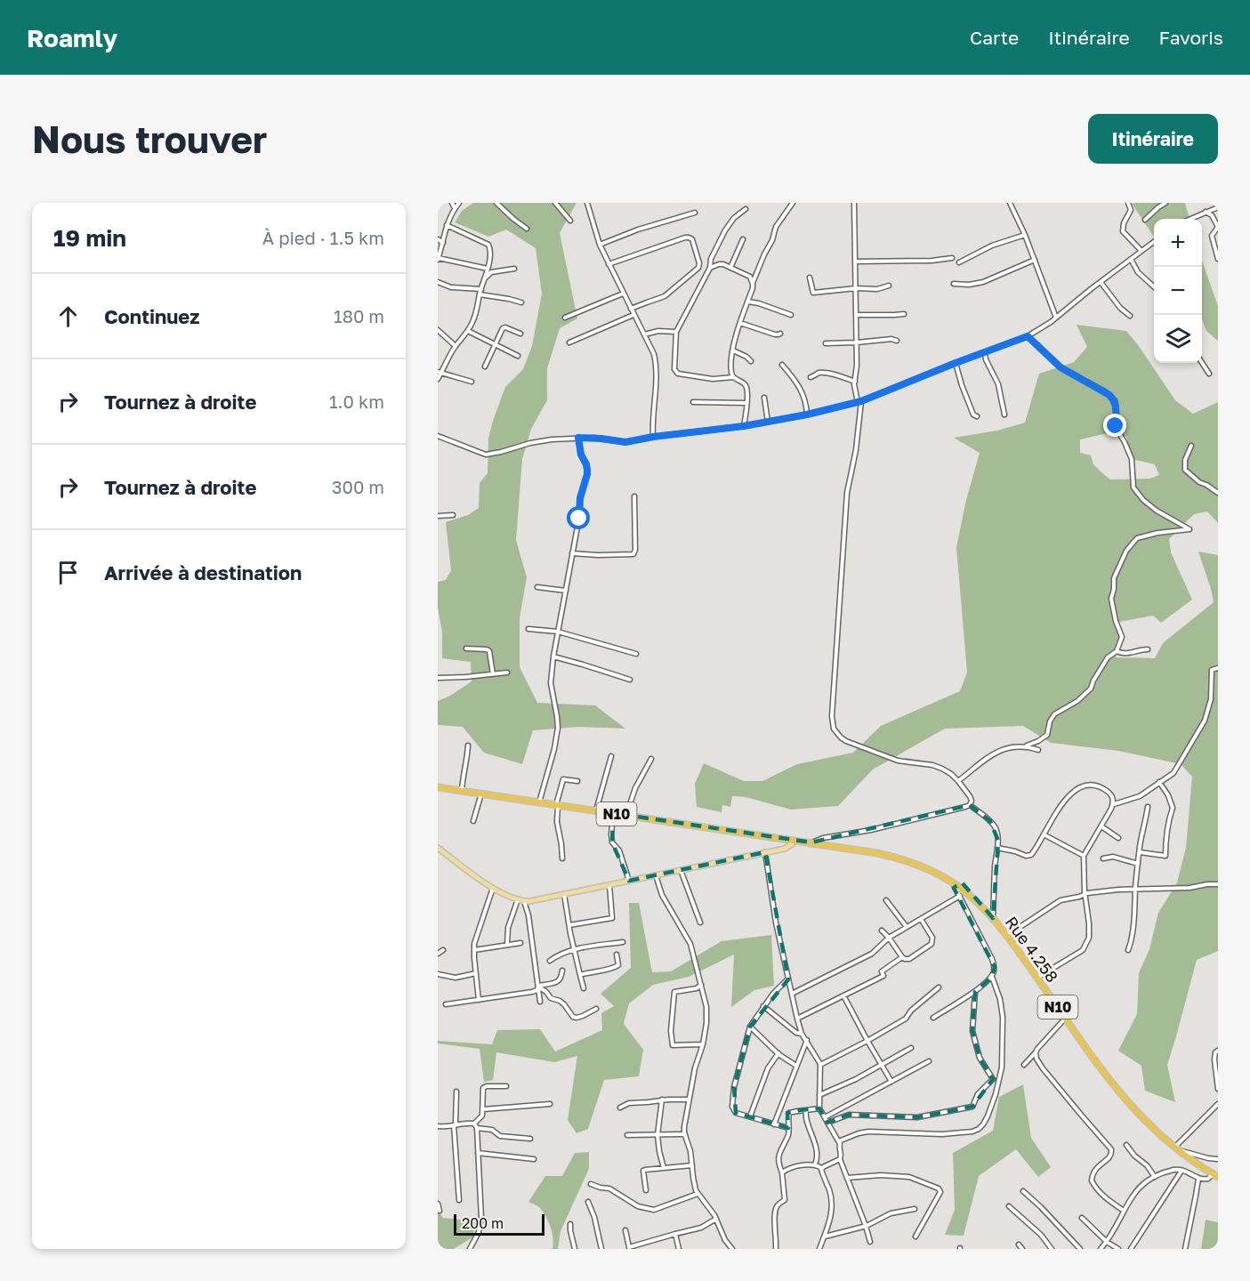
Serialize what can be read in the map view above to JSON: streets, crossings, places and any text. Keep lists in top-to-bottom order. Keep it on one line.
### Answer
{"streets":{"highway":["N10","Rue 4.258"]},"crossings":[["N10","Rue 4.258"]],"scale_bar":"200 m","page":{"header":"Roamly","nav":["Carte","Itinéraire","Favoris"],"buttons":"Itinéraire","title":"Nous trouver","heading":["19 min","À pied · 1.5 km"],"map_buttons":["+","−"],"list":[["Continuez","180 m"],["Tournez à droite","1.0 km"],["Tournez à droite","300 m"],"Arrivée à destination"],"scale":"200 m"}}
